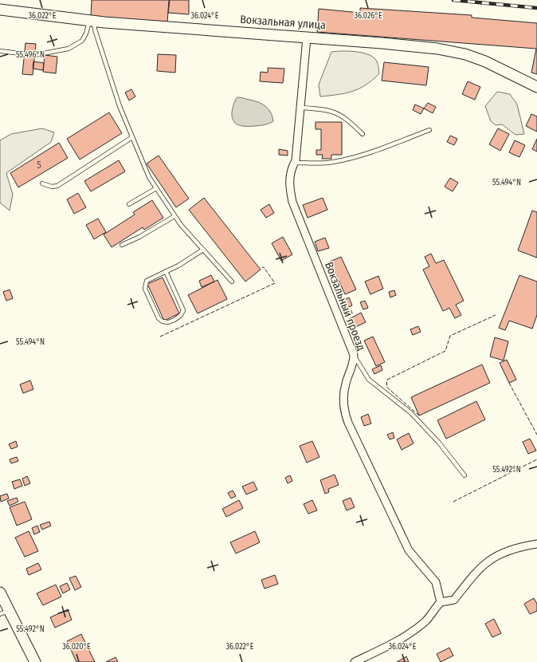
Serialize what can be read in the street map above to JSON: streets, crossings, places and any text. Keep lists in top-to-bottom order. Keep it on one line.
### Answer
{"streets":{"main road":["Вокзальная улица"],"street":["Вокзальный проезд"]},"crossings":[["Вокзальная улица","Вокзальный проезд"]],"house_numbers":["5"],"coordinates":["36.022°E","36.024°E","36.026°E","55.496°N","55.494°N","55.492°N","36.020°E"]}
